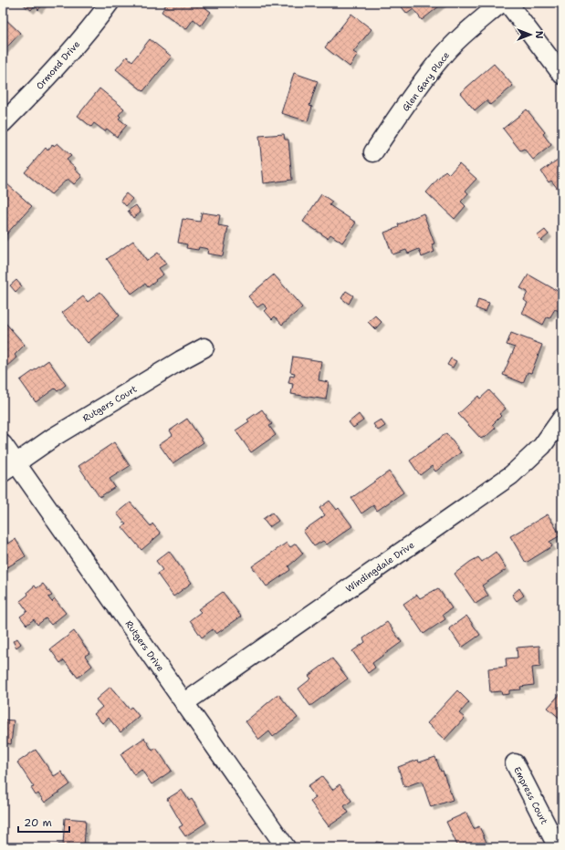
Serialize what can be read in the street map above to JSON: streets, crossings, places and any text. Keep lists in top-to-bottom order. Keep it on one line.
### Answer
{"streets":{"street":["Ormond Drive","Glen Gary Place","Rutgers Court","Windingdale Drive","Rutgers Drive","Empress Court"]},"crossings":[["Rutgers Court","Rutgers Drive"],["Windingdale Drive","Rutgers Drive"]],"scale_bar":"20 m","north":"right"}
